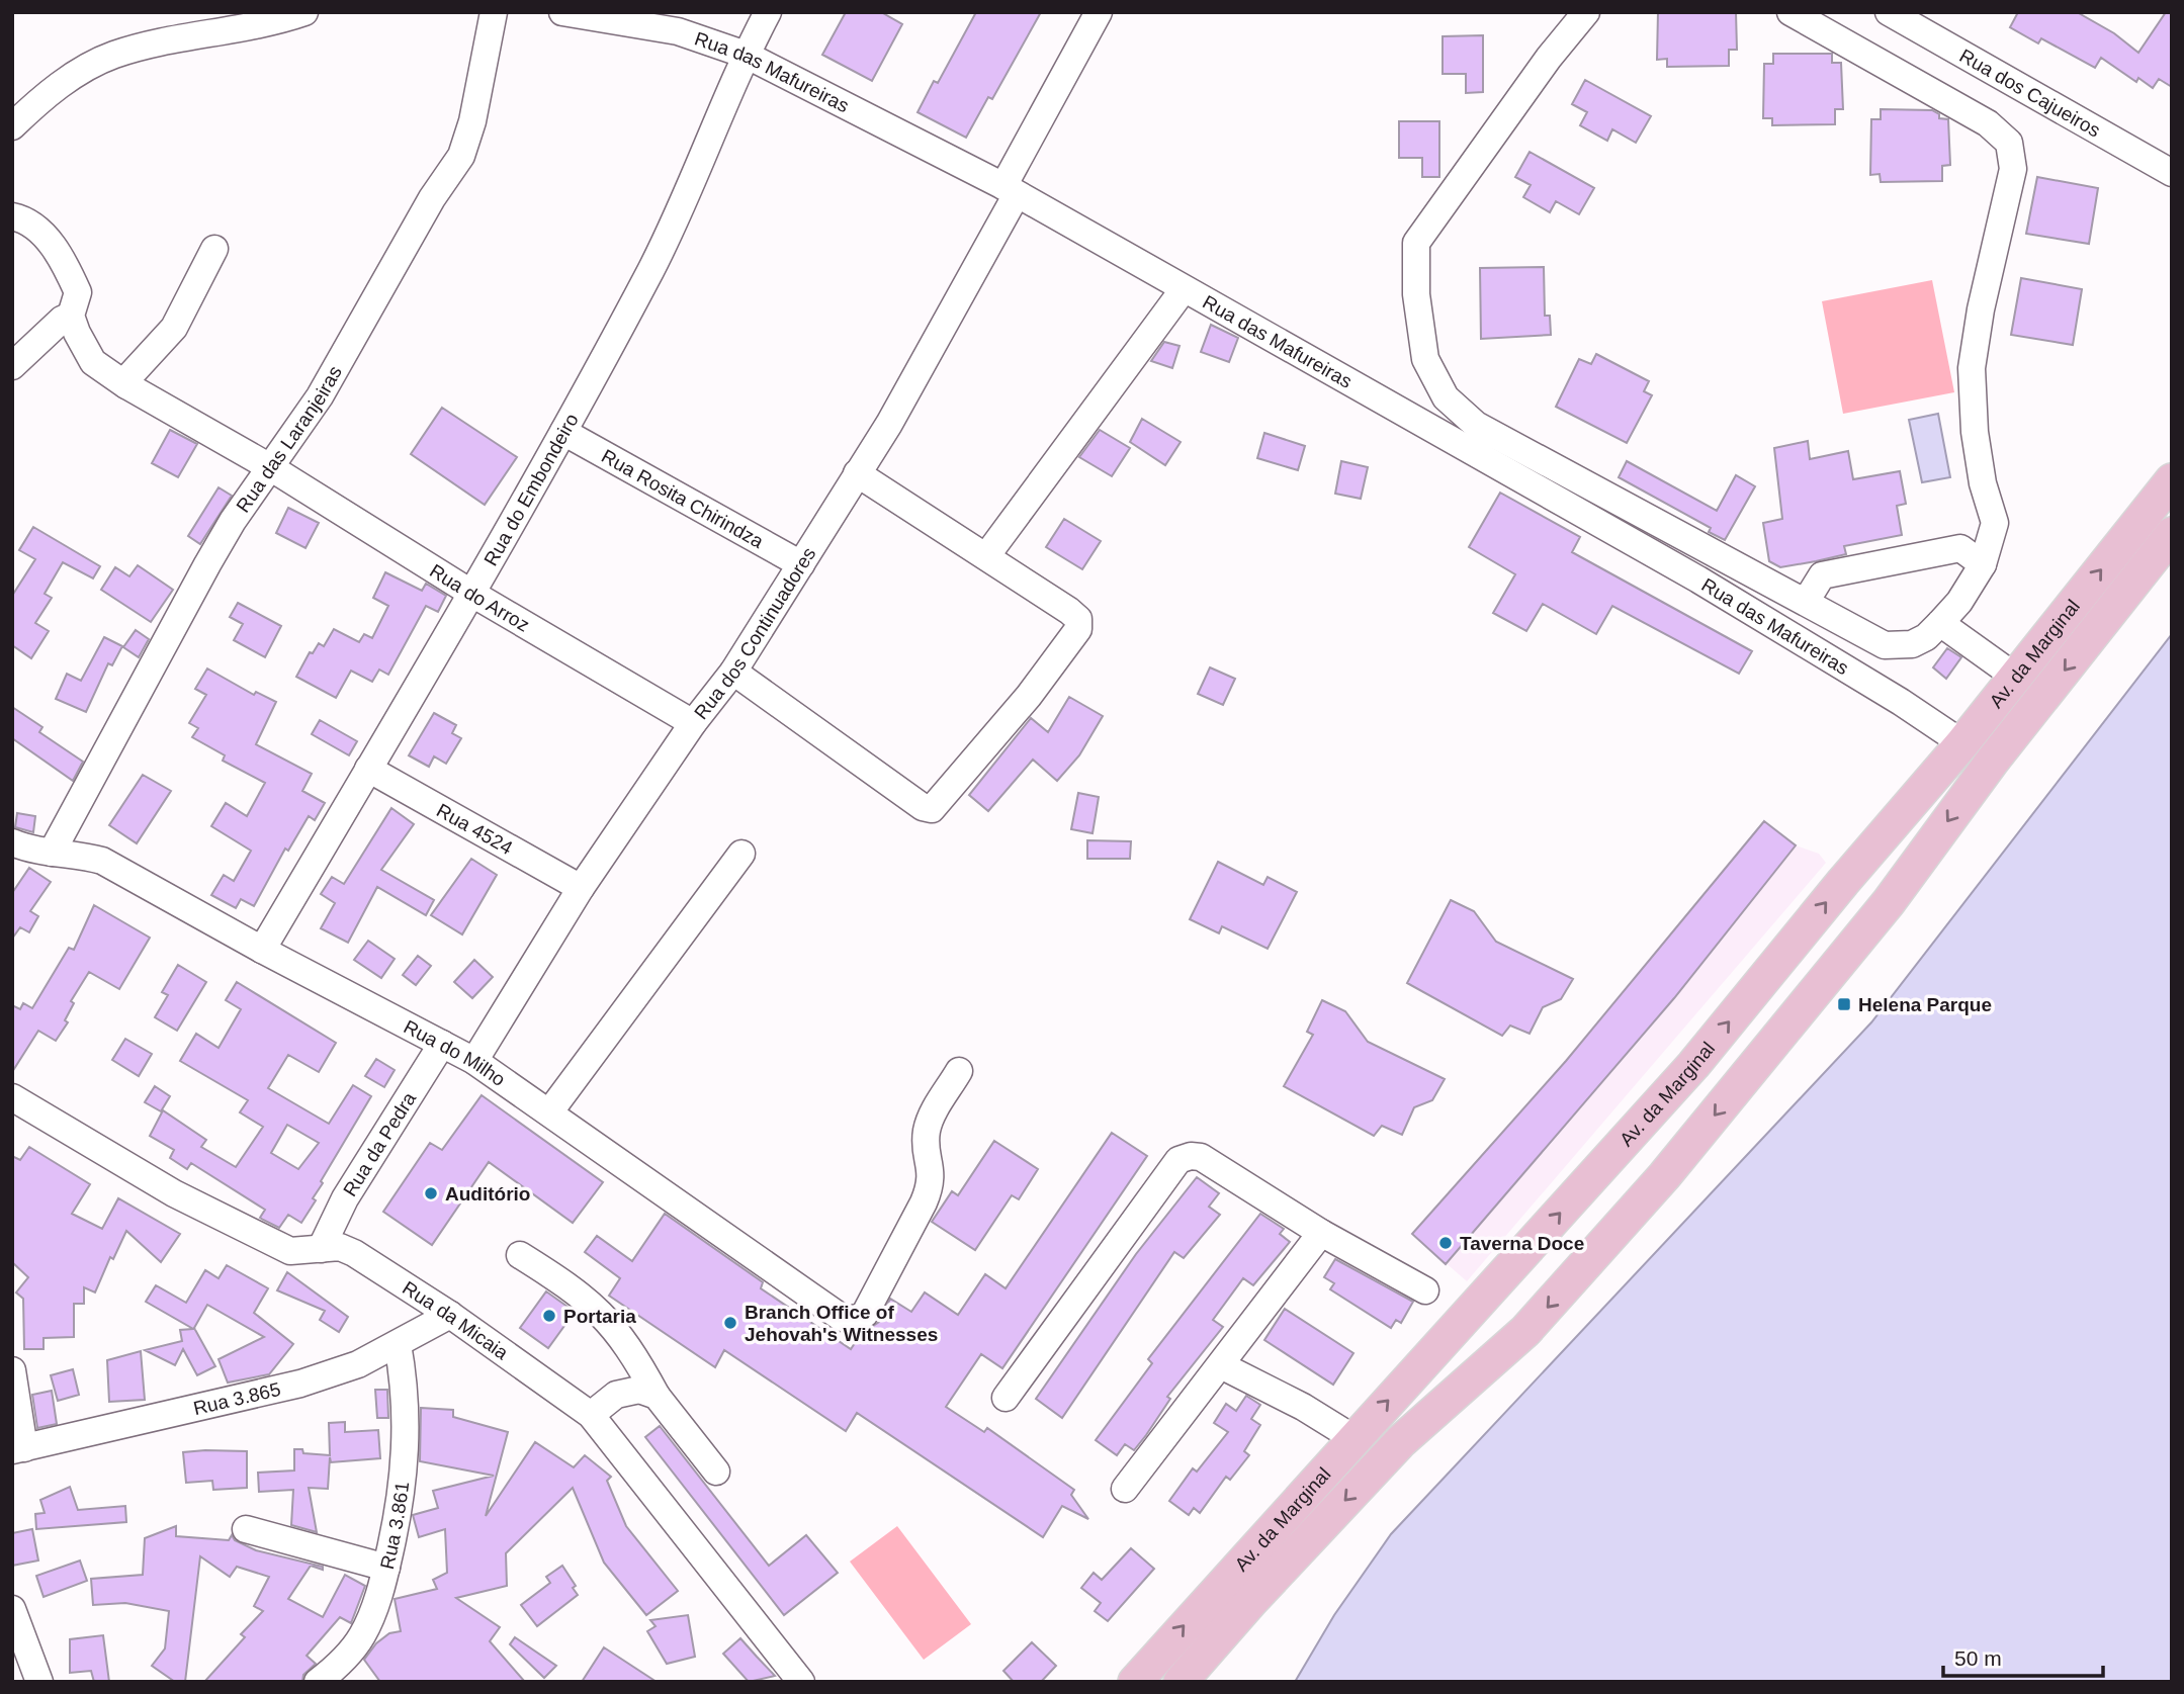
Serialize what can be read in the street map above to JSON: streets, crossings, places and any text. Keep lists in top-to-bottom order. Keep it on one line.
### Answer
{"streets":{"main road":["Av. da Marginal"],"street":["Rua das Mafureiras","Rua dos Cajueiros","Rua das Laranjeiras","Rua do Embondeiro","Rua Rosita Chirindza","Rua do Arroz","Rua dos Continuadores","Rua 4524","Rua do Milho","Rua da Pedra","Rua da Micaia","Rua 3.865","Rua 3.861"]},"crossings":[["Rua das Mafureiras","Rua do Embondeiro"],["Rua das Mafureiras","Rua dos Continuadores"],["Rua das Mafureiras","Av. da Marginal"],["Rua das Laranjeiras","Rua do Arroz"],["Rua das Laranjeiras","Rua do Milho"],["Rua do Embondeiro","Rua Rosita Chirindza"],["Rua do Embondeiro","Rua do Arroz"],["Rua do Embondeiro","Rua 4524"],["Rua do Embondeiro","Rua do Milho"],["Rua Rosita Chirindza","Rua dos Continuadores"],["Rua do Arroz","Rua dos Continuadores"],["Rua dos Continuadores","Rua 4524"],["Rua dos Continuadores","Rua do Milho"],["Rua do Milho","Rua da Pedra"],["Rua da Pedra","Rua da Micaia"],["Rua da Micaia","Rua 3.865"],["Rua 3.865","Rua 3.861"]],"places":{"transit":["Helena Parque"],"other":["Auditório","Taverna Doce","Portaria","Branch Office of Jehovah's Witnesses"]},"scale_bar":"50 m"}
